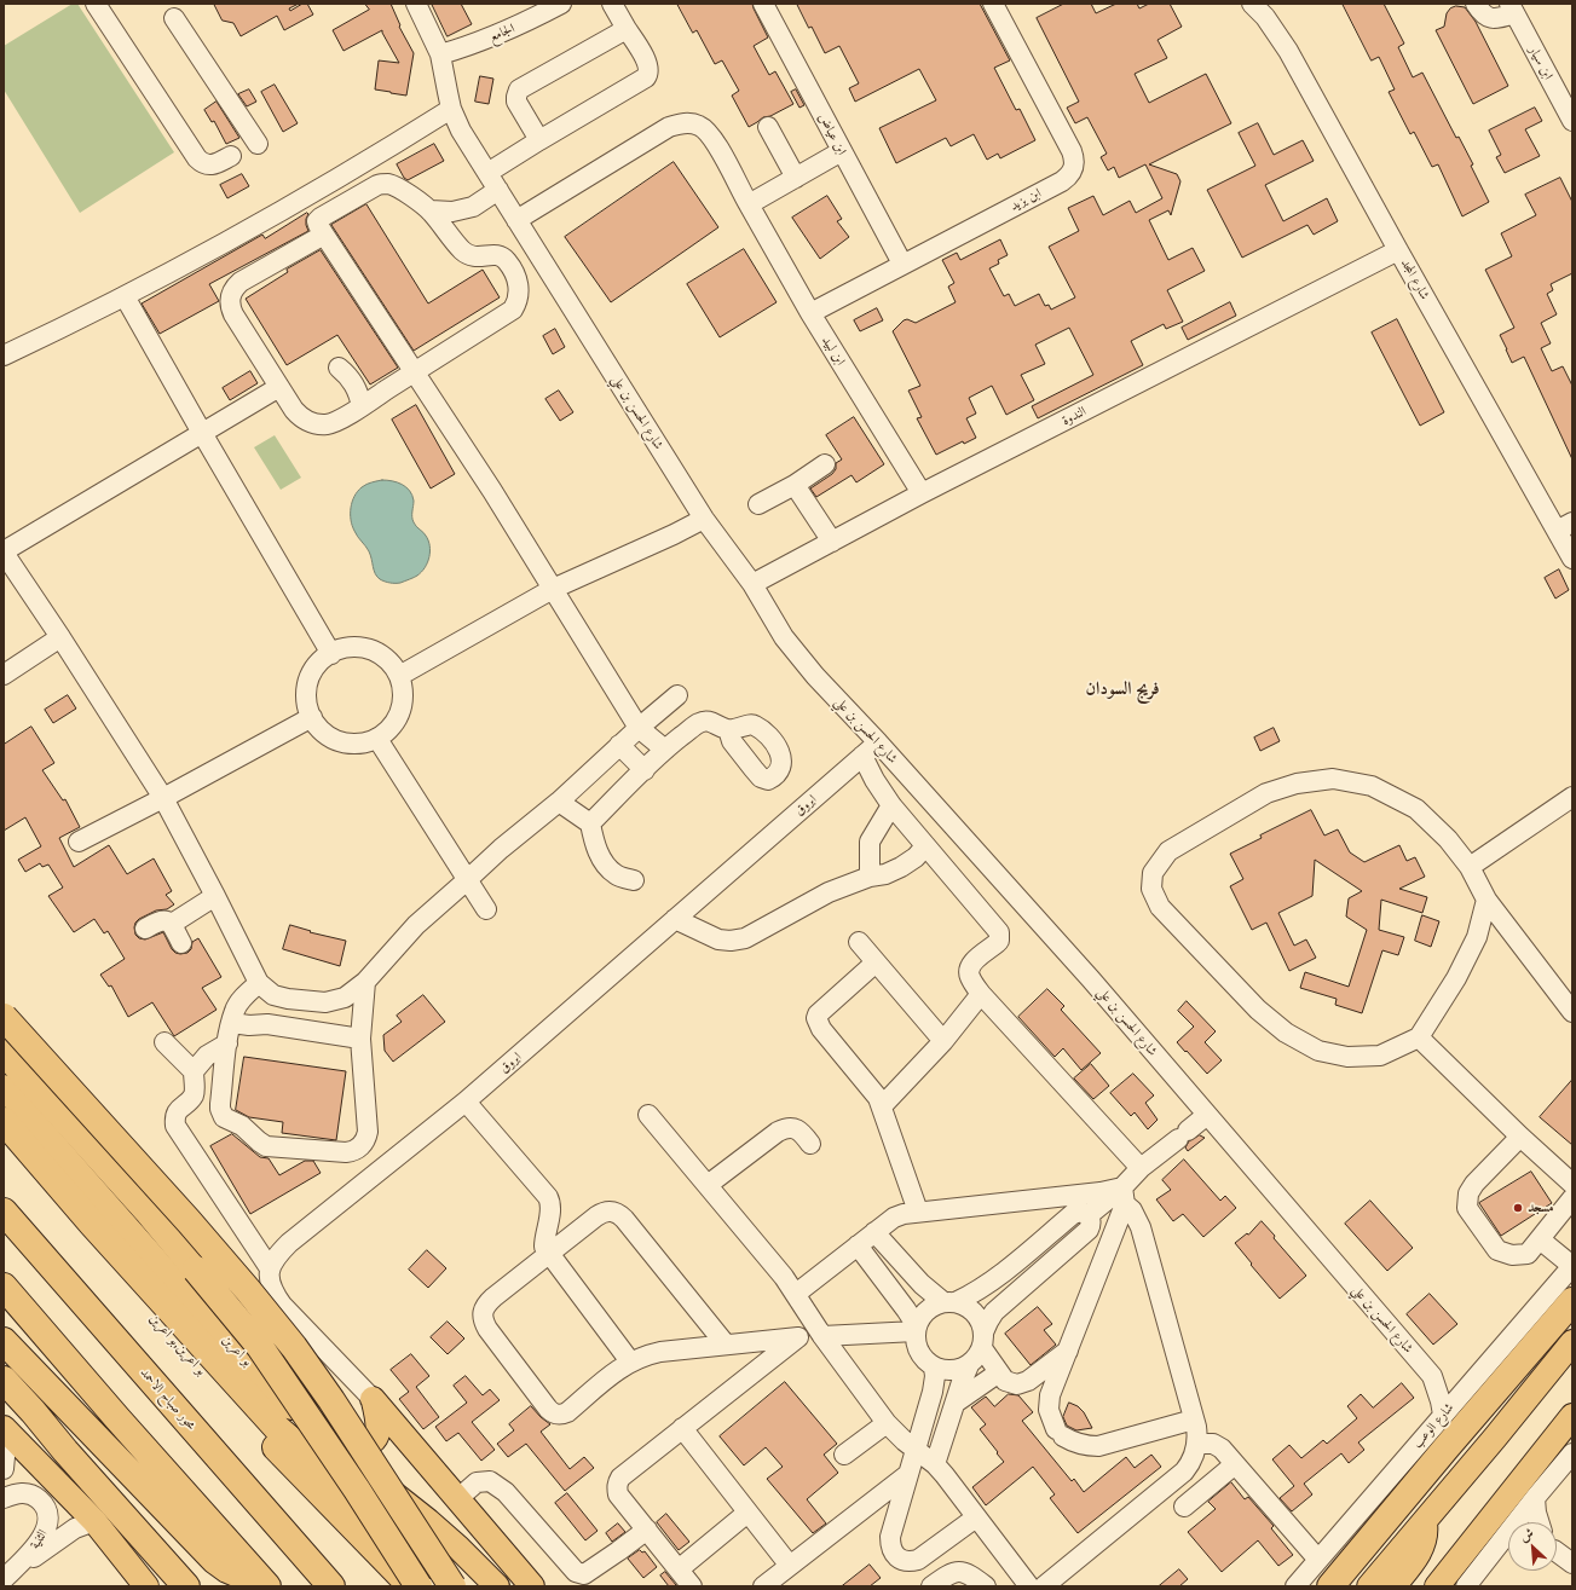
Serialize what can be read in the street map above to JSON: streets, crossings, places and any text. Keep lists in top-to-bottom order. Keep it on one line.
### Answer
{"streets":{"highway":["بو اعرين,بو اعرين","محور صباح الاحمد"],"main road":["بو اعرين"],"street":["الجامع","ابن سيار","ابن عياض","ابن يزيد","شارع المجد","ابن لبيد","شارع الحسن بن علي","الندوة","ابروق","شارع الوعب","الثنية"]},"crossings":[["الجامع","شارع الحسن بن علي"],["ابن عياض","ابن يزيد"],["ابن يزيد","ابن لبيد"],["شارع المجد","الندوة"],["ابن لبيد","شارع الحسن بن علي"],["ابن لبيد","الندوة"],["شارع الحسن بن علي","الندوة"],["شارع الحسن بن علي","ابروق"],["شارع الحسن بن علي","شارع الوعب"]],"districts":["فريج السودان"],"places":["مسجد"],"north":"top left"}
